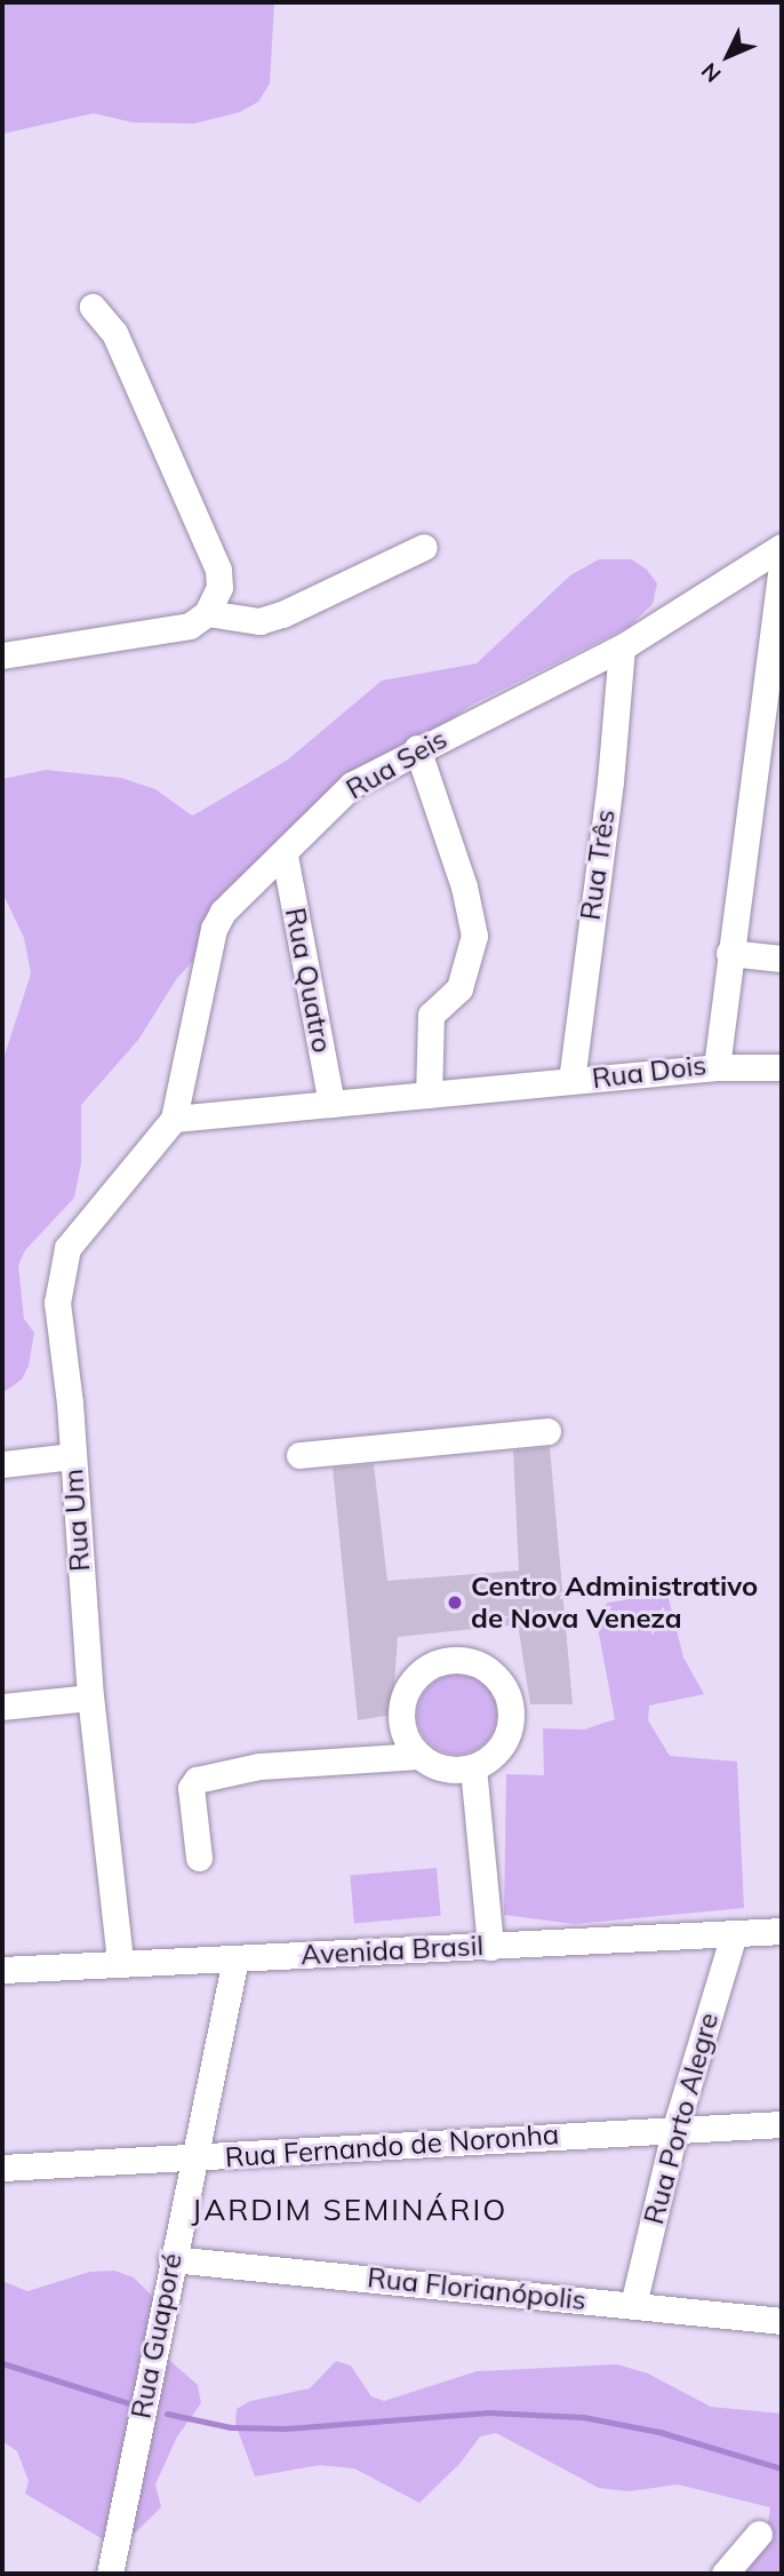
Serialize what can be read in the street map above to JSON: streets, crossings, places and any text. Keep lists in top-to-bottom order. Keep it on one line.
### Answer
{"streets":{"street":["Rua Seis","Rua Três","Rua Quatro","Rua Dois","Rua Um","Avenida Brasil","Rua Porto Alegre","Rua Fernando de Noronha","Rua Florianópolis","Rua Guaporé"]},"crossings":[["Rua Seis","Rua Três"],["Rua Seis","Rua Quatro"],["Rua Seis","Rua Dois"],["Rua Seis","Rua Um"],["Rua Três","Rua Dois"],["Rua Quatro","Rua Dois"],["Rua Dois","Rua Um"],["Rua Um","Avenida Brasil"],["Avenida Brasil","Rua Porto Alegre"],["Avenida Brasil","Rua Guaporé"],["Rua Porto Alegre","Rua Fernando de Noronha"],["Rua Porto Alegre","Rua Florianópolis"],["Rua Fernando de Noronha","Rua Guaporé"],["Rua Florianópolis","Rua Guaporé"]],"districts":["JARDIM SEMINÁRIO"],"places":["Centro Administrativo de Nova Veneza"],"north":"bottom left"}
